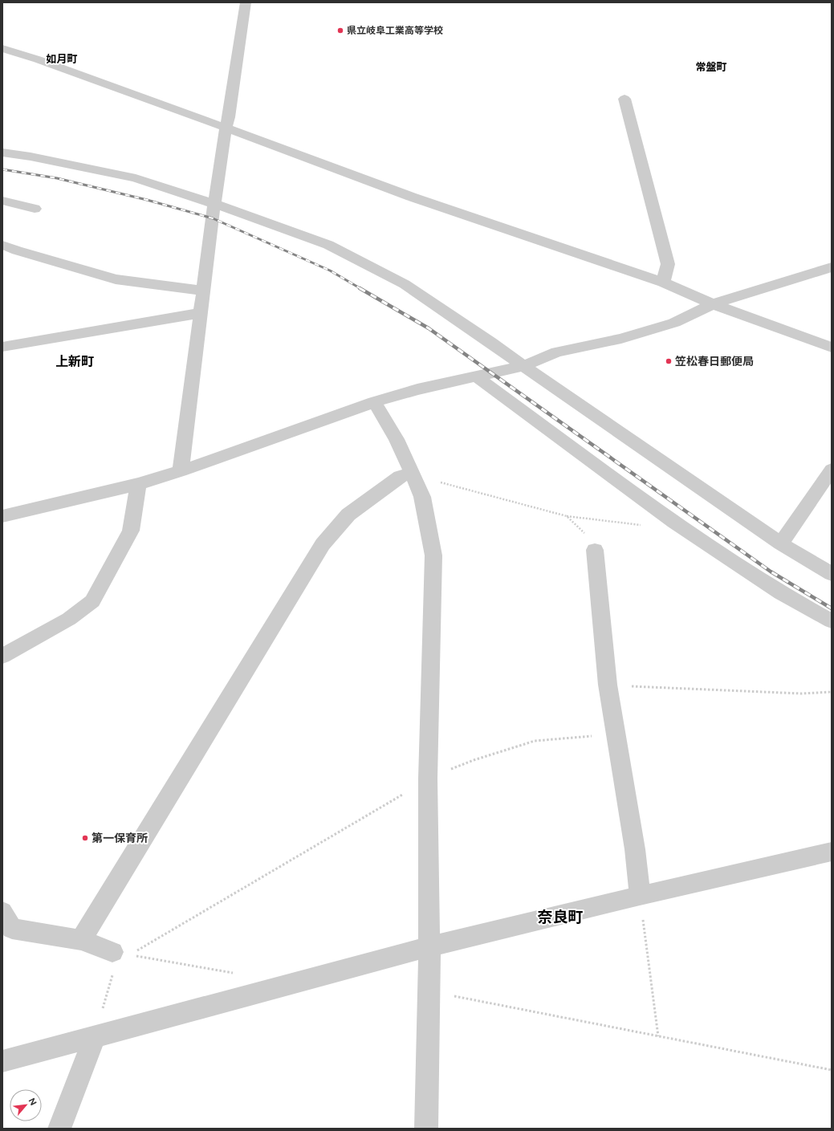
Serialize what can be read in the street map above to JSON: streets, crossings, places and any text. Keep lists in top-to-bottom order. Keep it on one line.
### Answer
{"districts":["如月町","常盤町","上新町","奈良町"],"places":["県立岐阜工業高等学校","笠松春日郵便局","第一保育所"],"north":"top right"}
